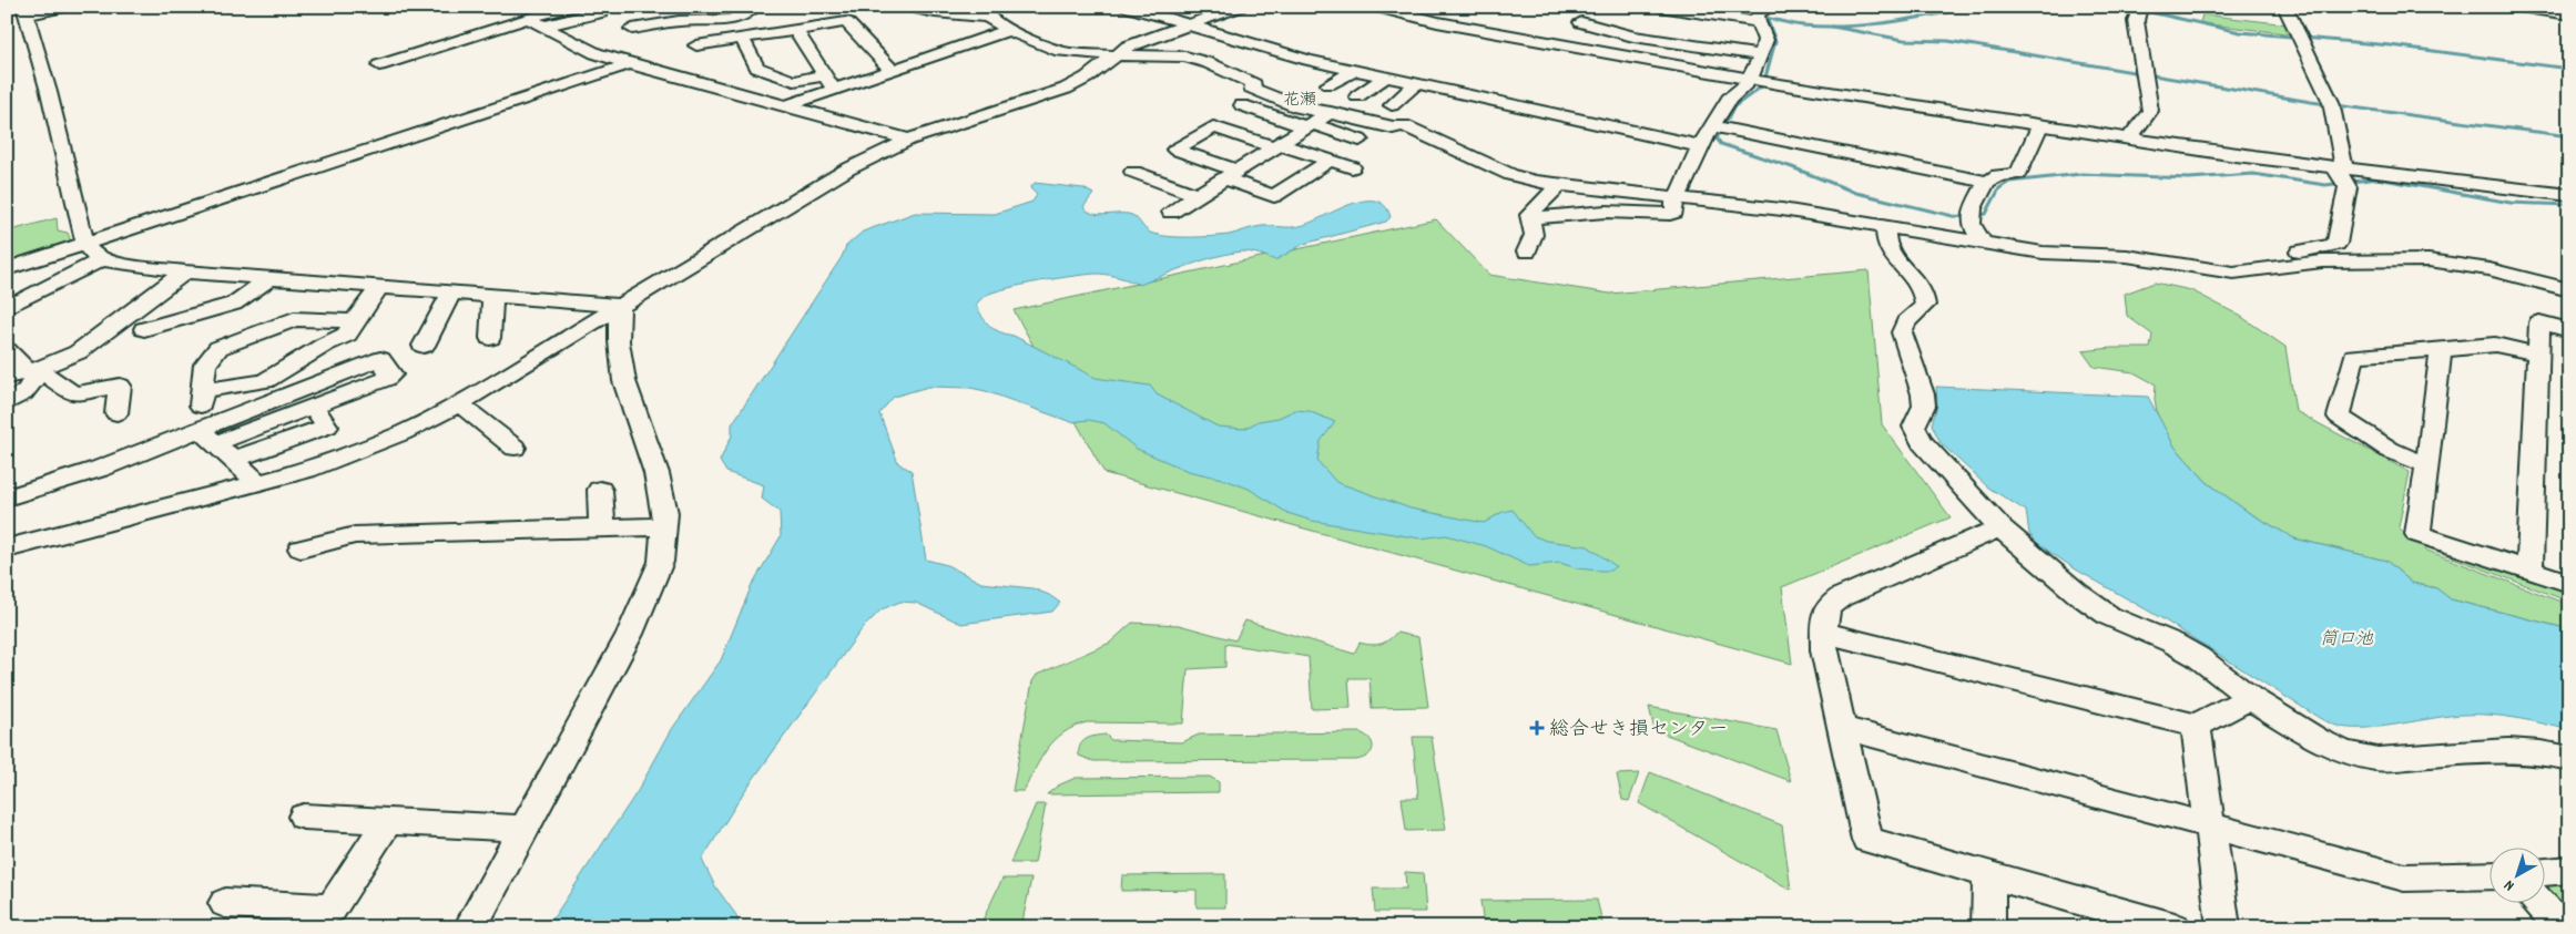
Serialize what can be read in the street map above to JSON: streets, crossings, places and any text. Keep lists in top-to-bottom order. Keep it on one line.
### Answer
{"districts":["花瀬"],"water":["筒口池"],"places":{"health":["総合せき損センター"]},"north":"bottom left"}
